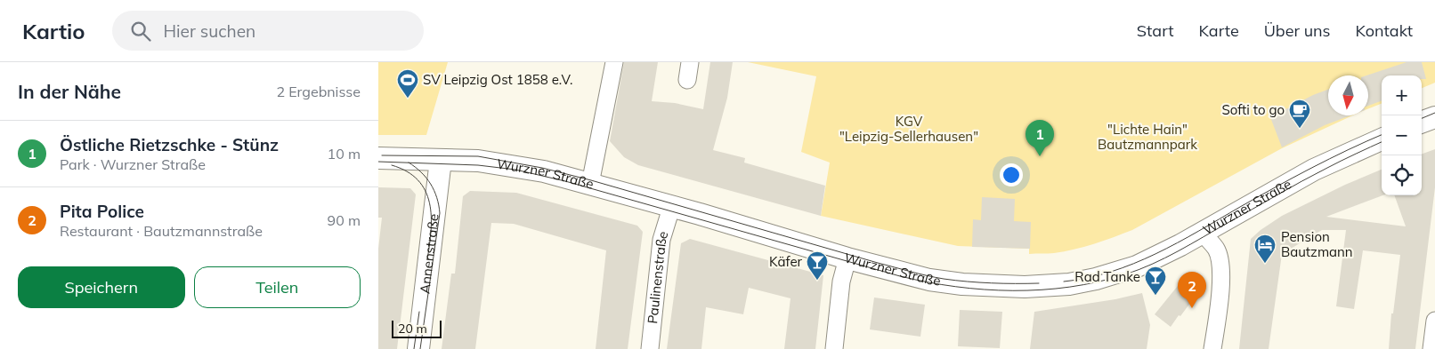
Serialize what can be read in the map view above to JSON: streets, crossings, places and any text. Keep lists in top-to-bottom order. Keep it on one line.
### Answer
{"streets":{"main road":["Wurzner Straße","Annenstraße"],"street":["Paulinenstraße"]},"crossings":[["Wurzner Straße","Annenstraße"],["Wurzner Straße","Paulinenstraße"]],"parks":["KGV \"Leipzig-Sellerhausen\"","\"Lichte Hain\" Bautzmannpark"],"places":{"sports":["SV Leipzig Ost 1858 e.V."],"cafe":["Softi to go"],"hotel":["Pension Bautzmann"],"bar":["Käfer","Rad Tanke"]},"scale_bar":"20 m","north":"bottom","page":{"header":"Kartio","search":"Hier suchen","nav":["Start","Karte","Über uns","Kontakt"],"heading":["In der Nähe","2 Ergebnisse"],"map_buttons":["+","−"],"list":[{"mark":"1","name":"Östliche Rietzschke - Stünz","note":"Park · Wurzner Straße","value":"10 m"},{"mark":"2","name":"Pita Police","note":"Restaurant · Bautzmannstraße","value":"90 m"}],"pins":["1","2"],"buttons":["Speichern","Teilen"],"scale":"20 m"}}
